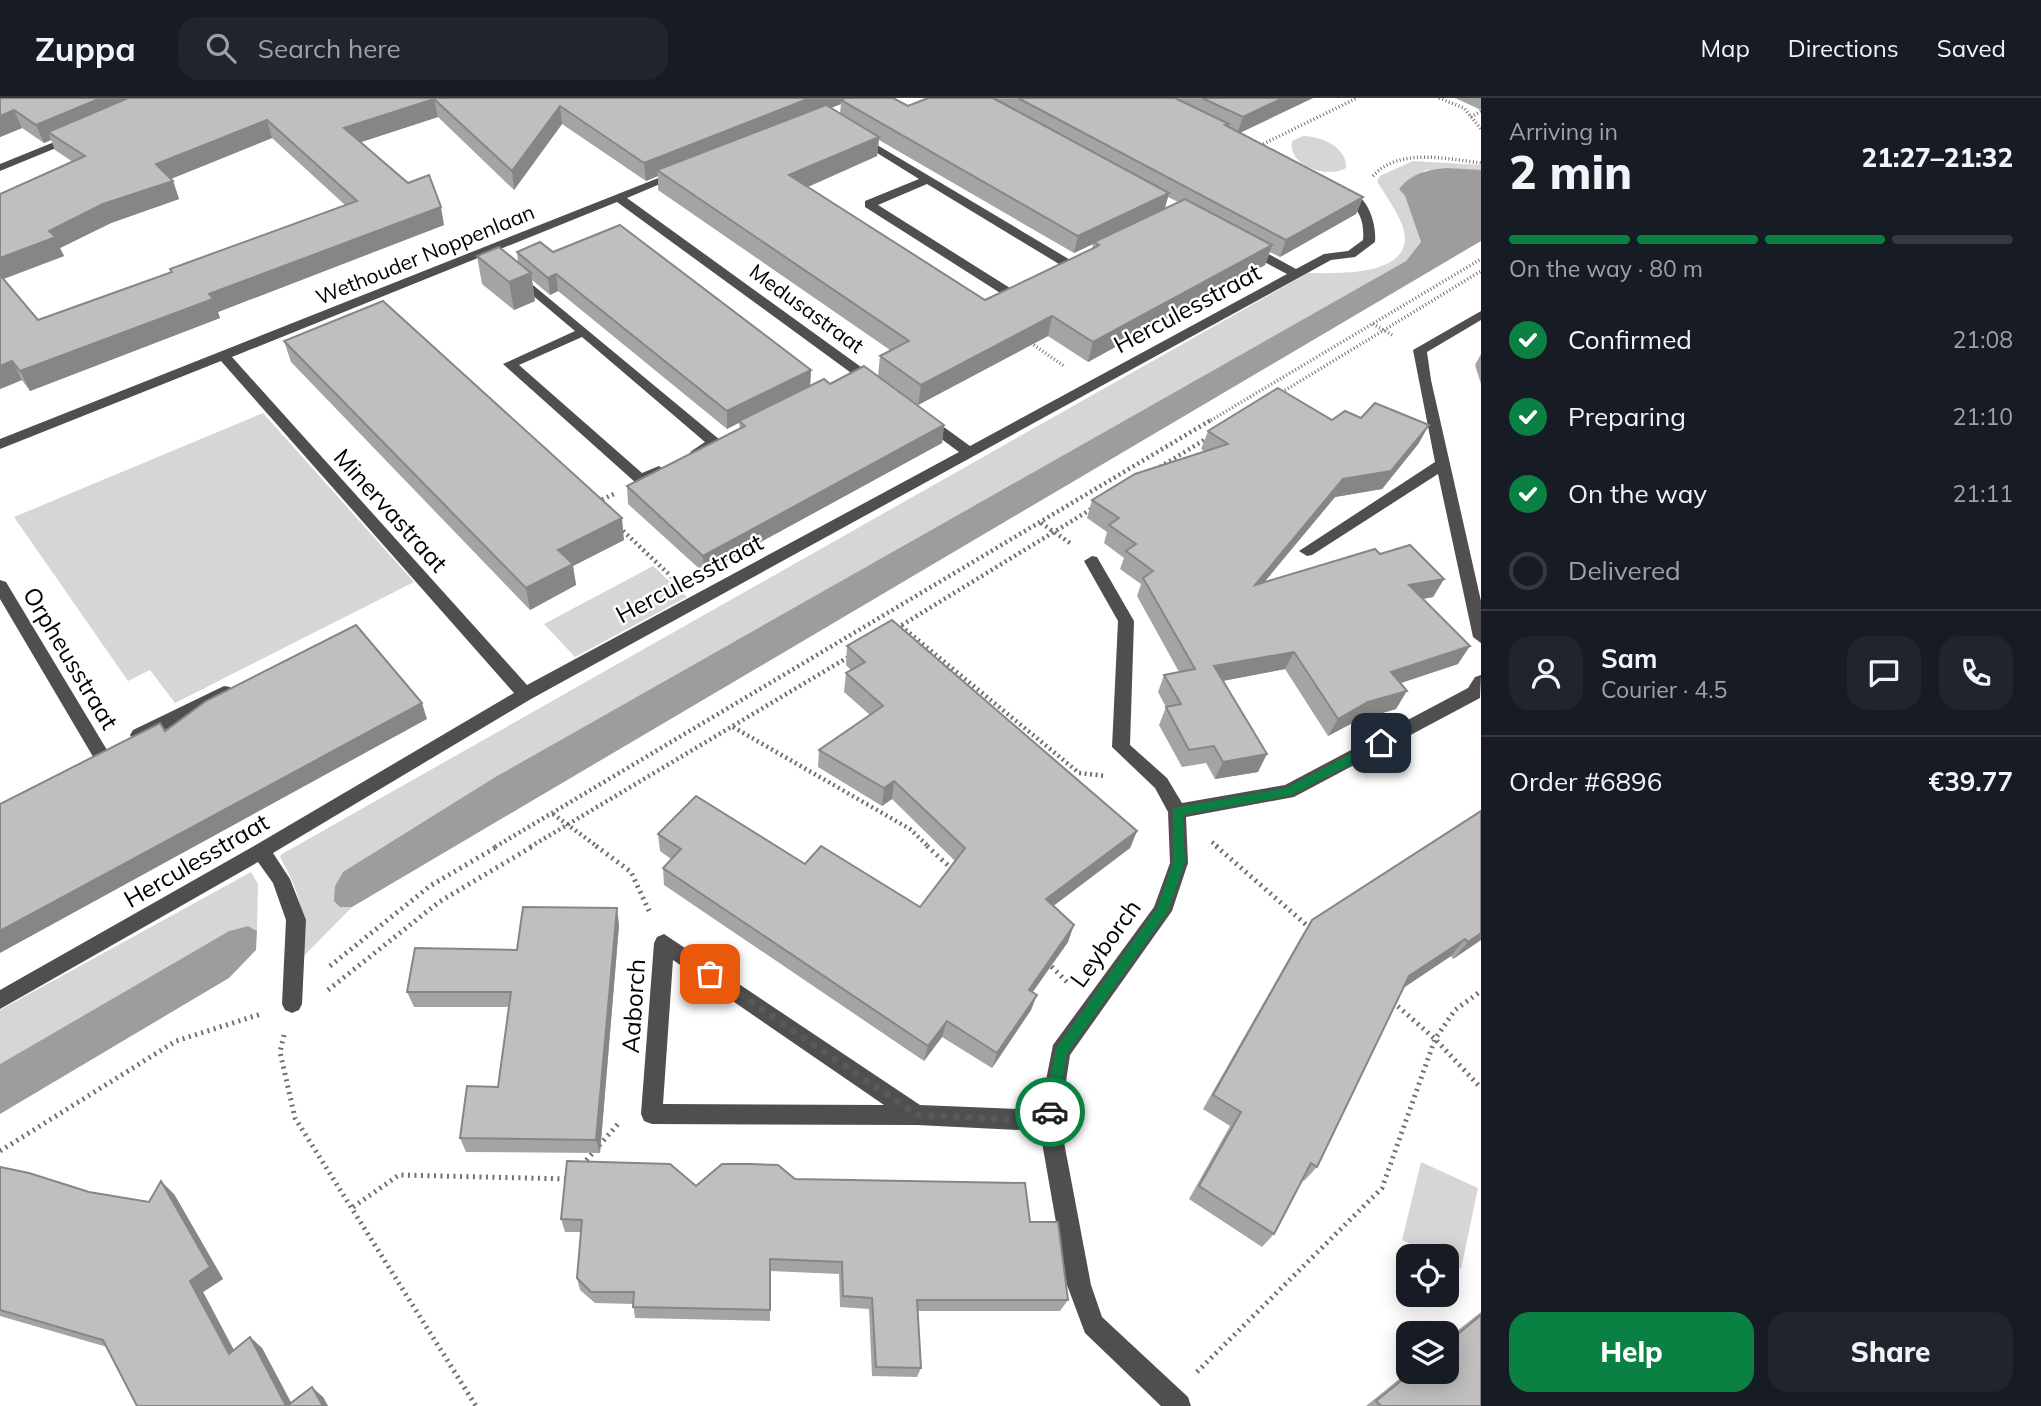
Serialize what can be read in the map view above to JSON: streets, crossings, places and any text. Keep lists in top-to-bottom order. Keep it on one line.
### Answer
{"streets":{"street":["Wethouder Noppenlaan","Medusastraat","Herculesstraat","Minervastraat","Orpheusstraat","Leyborch","Aaborch"]},"crossings":[["Wethouder Noppenlaan","Medusastraat"],["Wethouder Noppenlaan","Minervastraat"],["Herculesstraat","Minervastraat"]],"page":{"header":"Zuppa","search":"Search here","nav":["Map","Directions","Saved"],"heading":["2 min","Arriving in","21:27–21:32"],"panel":["Sam","Courier · 4.5","Order #6896","€39.77"],"bar":"On the way · 80 m","list":[["Confirmed","21:08"],["Preparing","21:10"],["On the way","21:11"],"Delivered"],"buttons":["Help","Share"]}}
